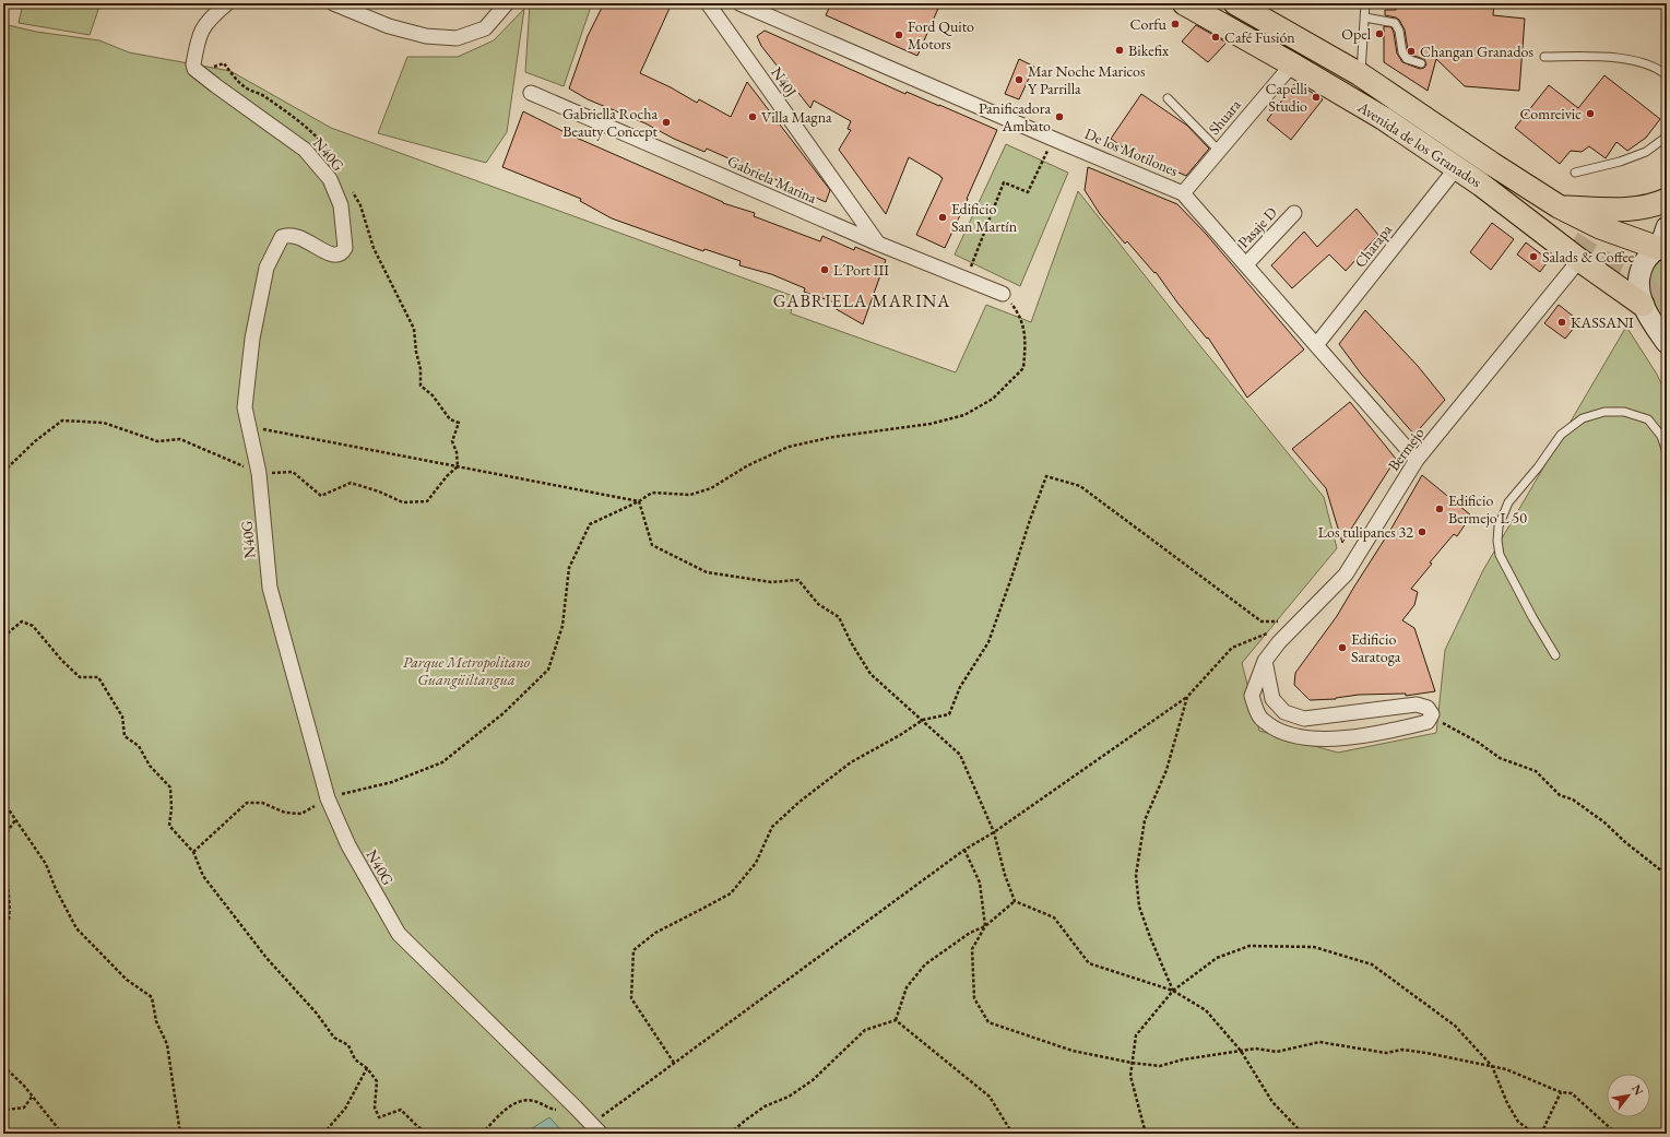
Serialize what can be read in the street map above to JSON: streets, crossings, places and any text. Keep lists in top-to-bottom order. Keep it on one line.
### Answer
{"streets":{"main road":["Avenida de los Granados"],"street":["N40J","Shuara","De los Motilones","N40G","Gabriela Marina","Pasaje D","Charapa","Bermejo"]},"crossings":[["N40J","Gabriela Marina"],["Shuara","Avenida de los Granados"],["Shuara","De los Motilones"],["Avenida de los Granados","Charapa"],["Avenida de los Granados","Bermejo"],["De los Motilones","Pasaje D"],["De los Motilones","Charapa"],["De los Motilones","Bermejo"]],"districts":["GABRIELA MARINA"],"parks":["Parque Metropolitano Guangüiltangua"],"places":["Corfu","Opel","Ford Quito Motors","Café Fusión","Bikefix","Changan Granados","Mar Noche Maricos Y Parrilla","Capelli Studio","Comreivic","Villa Magna","Panificadora Ambato","Gabriella Rocha Beauty Concept","Edificio San Martín","Salads & Coffee","L´Port III","KASSANI","Edificio Bermejo L 50","Los tulipanes 32","Edificio Saratoga"],"north":"top right"}
